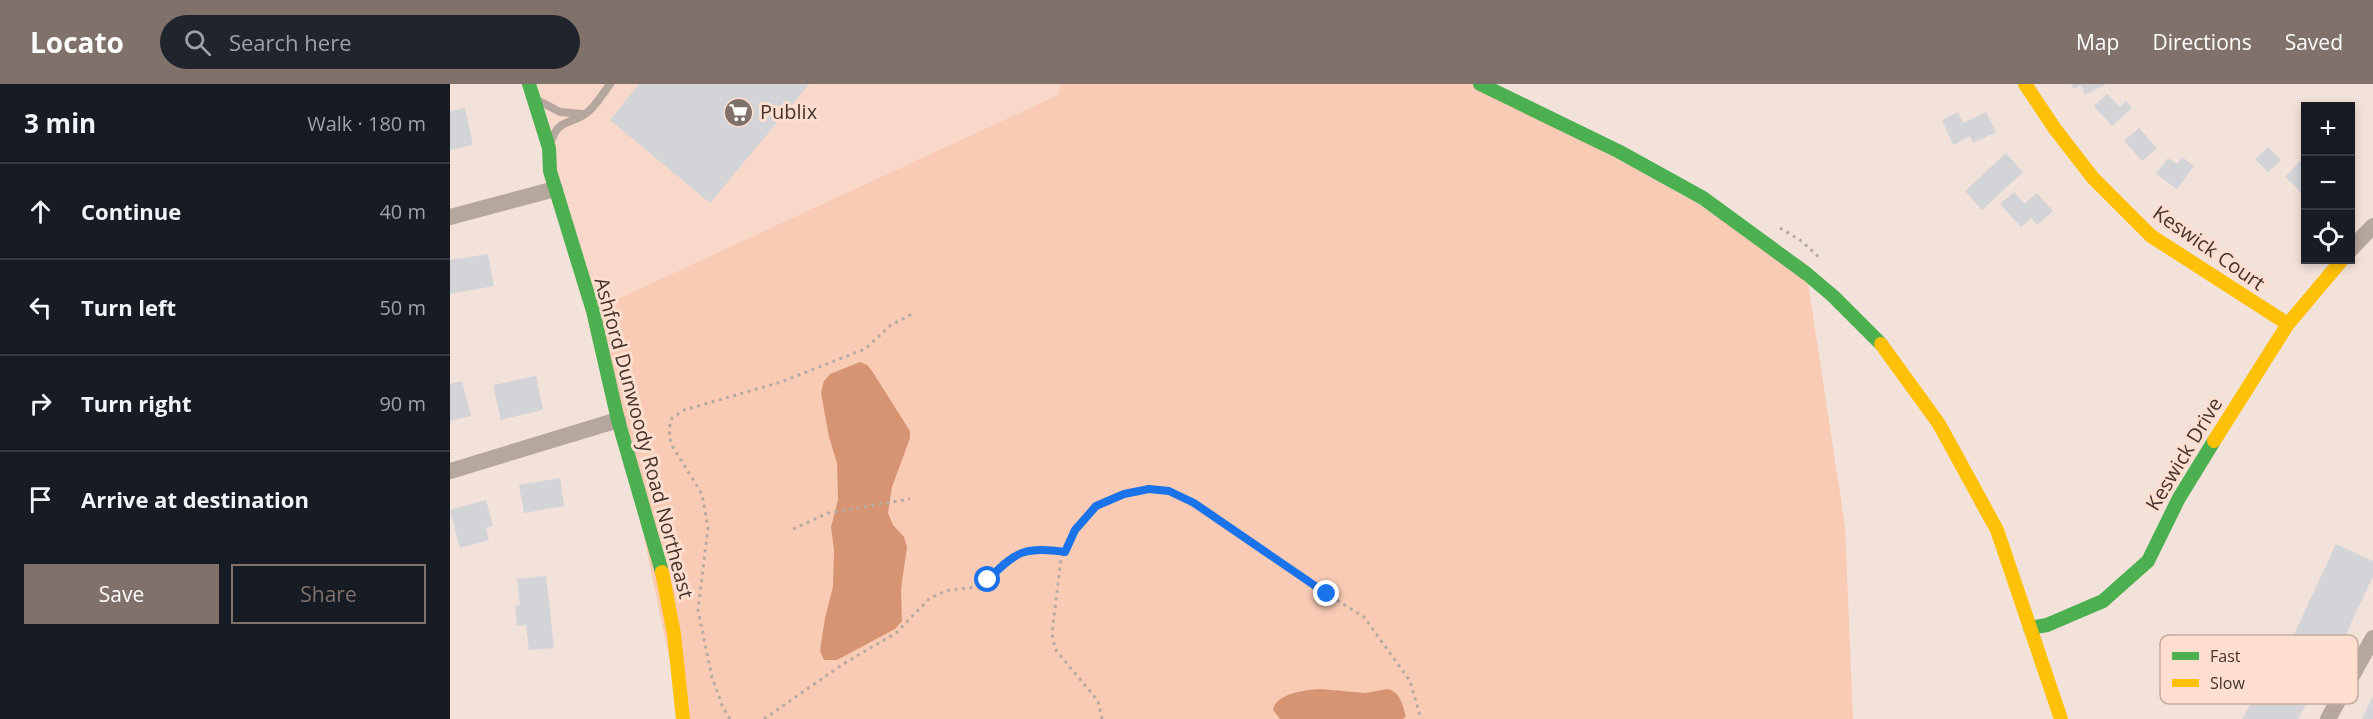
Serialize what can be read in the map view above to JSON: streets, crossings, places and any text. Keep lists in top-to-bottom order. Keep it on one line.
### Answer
{"streets":{"main road":["Keswick Court","Ashford Dunwoody Road Northeast","Keswick Drive"]},"crossings":[["Keswick Court","Keswick Drive"]],"places":{"supermarket":["Publix"]},"legend":["Fast","Slow"],"page":{"header":"Locato","search":"Search here","nav":["Map","Directions","Saved"],"heading":["3 min","Walk · 180 m"],"map_buttons":["+","−"],"list":[["Continue","40 m"],["Turn left","50 m"],["Turn right","90 m"],"Arrive at destination"],"buttons":["Save","Share"]}}
